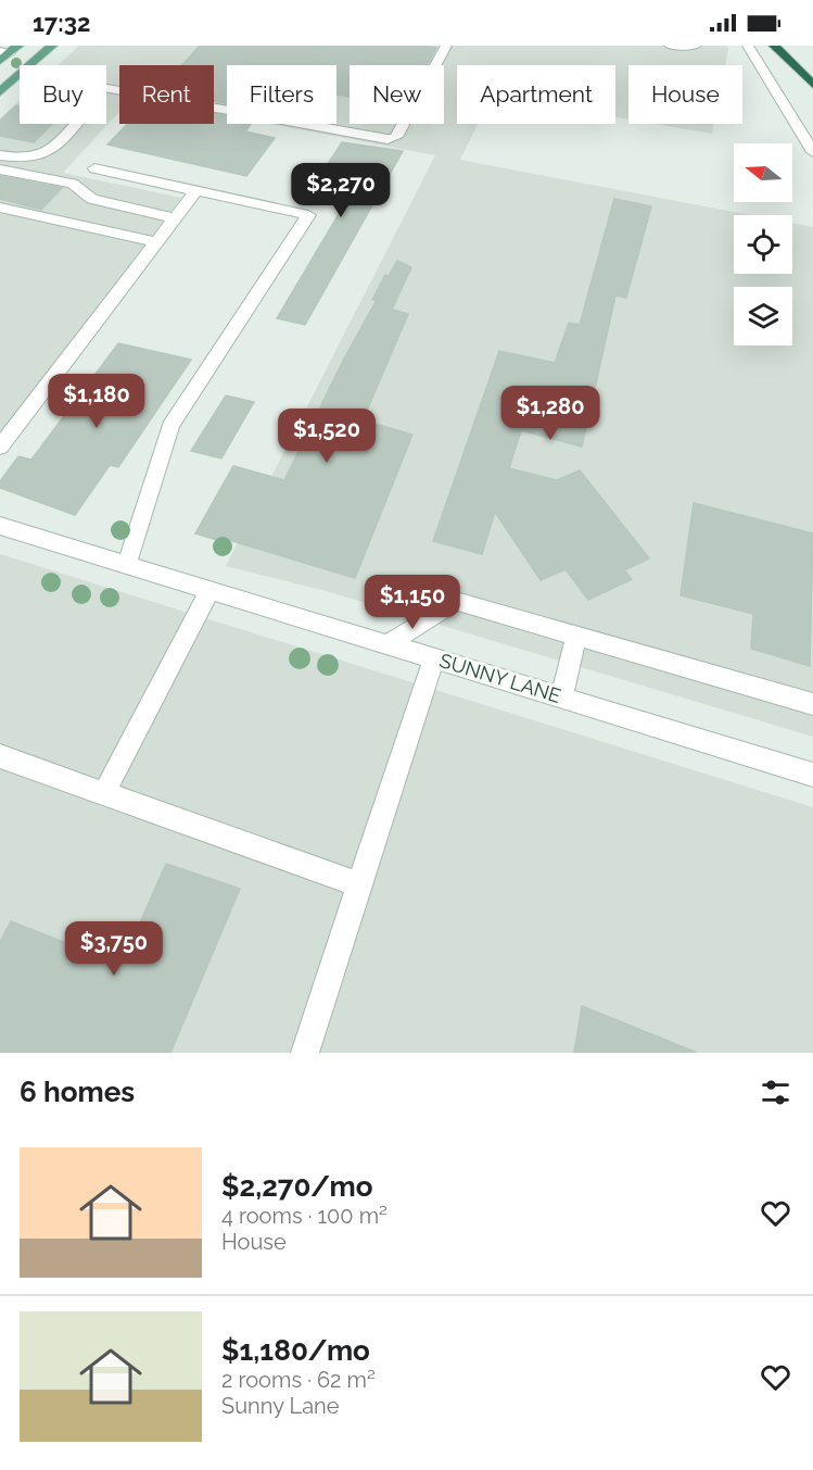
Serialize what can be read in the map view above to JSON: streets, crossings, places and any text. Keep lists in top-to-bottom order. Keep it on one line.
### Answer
{"streets":{"street":["SUNNY LANE"]},"north":"left","page":{"status":"17:32","chip":["Buy","Rent","Filters","New","Apartment","House"],"price":["$2,270","$1,180","$1,280","$1,520","$1,150","$3,750"],"heading":"6 homes","list":[{"name":"$2,270/mo","note":"4 rooms · 100 m² · House"},{"name":"$1,180/mo","note":"2 rooms · 62 m² · Sunny Lane"}]}}
